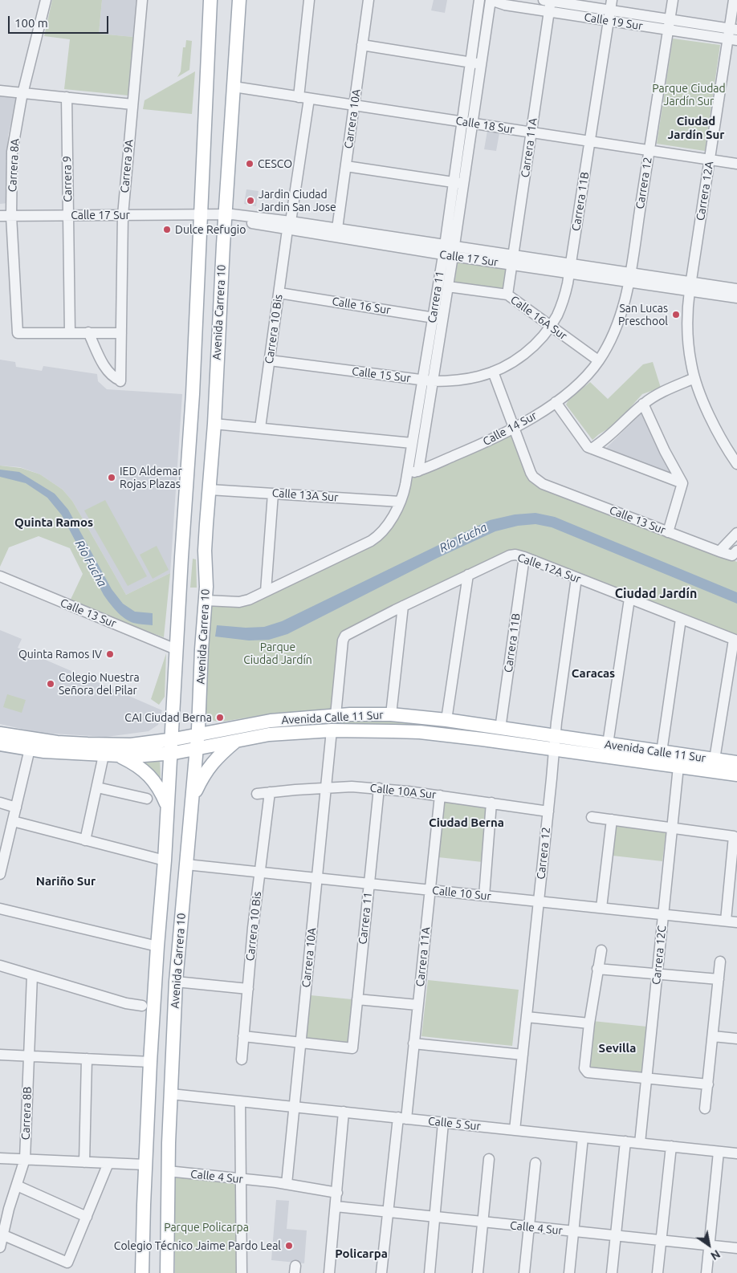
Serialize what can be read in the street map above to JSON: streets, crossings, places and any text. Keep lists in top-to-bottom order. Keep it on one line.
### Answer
{"streets":{"main road":["Avenida Carrera 10","Avenida Calle 11 Sur"],"street":["Calle 19 Sur","Carrera 10A","Calle 18 Sur","Carrera 11A","Carrera 8A","Carrera 9A","Carrera 9","Carrera 12","Carrera 12A","Carrera 11B","Calle 17 Sur","Carrera 11","Calle 16 Sur","Calle 16A Sur","Carrera 10 Bis","Calle 15 Sur","Calle 14 Sur","Calle 13A Sur","Calle 13 Sur","Calle 12A Sur","Calle 10A Sur","Calle 10 Sur","Carrera 12C","Carrera 8B","Calle 5 Sur","Calle 4 Sur"]},"crossings":[["Calle 19 Sur","Carrera 11A"],["Calle 19 Sur","Carrera 12"],["Calle 19 Sur","Carrera 12A"],["Calle 19 Sur","Carrera 11B"],["Calle 19 Sur","Carrera 11"],["Carrera 10A","Calle 18 Sur"],["Carrera 10A","Calle 17 Sur"],["Carrera 10A","Carrera 11"],["Carrera 10A","Avenida Calle 11 Sur"],["Carrera 10A","Calle 10A Sur"],["Carrera 10A","Calle 10 Sur"],["Carrera 10A","Calle 5 Sur"],["Carrera 10A","Calle 4 Sur"],["Calle 18 Sur","Carrera 11A"],["Calle 18 Sur","Carrera 12"],["Calle 18 Sur","Carrera 12A"],["Calle 18 Sur","Carrera 11B"],["Calle 18 Sur","Carrera 11"],["Calle 18 Sur","Avenida Carrera 10"],["Calle 18 Sur","Carrera 10 Bis"],["Carrera 11A","Calle 17 Sur"],["Carrera 11A","Calle 16A Sur"],["Carrera 11A","Calle 10A Sur"],["Carrera 11A","Calle 10 Sur"],["Carrera 11A","Calle 5 Sur"],["Carrera 11A","Calle 4 Sur"],["Carrera 8A","Carrera 9"],["Carrera 8A","Calle 17 Sur"],["Carrera 9A","Calle 17 Sur"],["Carrera 9","Calle 17 Sur"],["Carrera 12","Calle 17 Sur"],["Carrera 12","Calle 16A Sur"],["Carrera 12","Calle 14 Sur"],["Carrera 12","Calle 12A Sur"],["Carrera 12","Avenida Calle 11 Sur"],["Carrera 12","Calle 10A Sur"],["Carrera 12","Calle 10 Sur"],["Carrera 12","Calle 5 Sur"],["Carrera 12A","Calle 17 Sur"],["Carrera 11B","Calle 17 Sur"],["Carrera 11B","Calle 16A Sur"],["Carrera 11B","Calle 15 Sur"],["Carrera 11B","Calle 12A Sur"],["Carrera 11B","Avenida Calle 11 Sur"],["Calle 17 Sur","Carrera 11"],["Calle 17 Sur","Avenida Carrera 10"],["Calle 17 Sur","Carrera 10 Bis"],["Carrera 11","Calle 16 Sur"],["Carrera 11","Calle 16A Sur"],["Carrera 11","Calle 15 Sur"],["Carrera 11","Calle 14 Sur"],["Carrera 11","Calle 13A Sur"],["Carrera 11","Calle 10A Sur"],["Carrera 11","Calle 10 Sur"],["Calle 16 Sur","Carrera 10 Bis"],["Avenida Carrera 10","Calle 13A Sur"],["Avenida Carrera 10","Calle 13 Sur"],["Avenida Carrera 10","Avenida Calle 11 Sur"],["Avenida Carrera 10","Calle 10 Sur"],["Avenida Carrera 10","Calle 5 Sur"],["Avenida Carrera 10","Calle 4 Sur"],["Calle 16A Sur","Calle 14 Sur"],["Carrera 10 Bis","Calle 15 Sur"],["Carrera 10 Bis","Calle 10A Sur"],["Carrera 10 Bis","Calle 10 Sur"],["Calle 14 Sur","Calle 13 Sur"],["Calle 12A Sur","Avenida Calle 11 Sur"],["Avenida Calle 11 Sur","Carrera 12C"],["Calle 10 Sur","Carrera 12C"],["Carrera 12C","Calle 5 Sur"]],"districts":["Ciudad Jardín Sur","Quinta Ramos","Ciudad Jardín","Caracas","Ciudad Berna","Nariño Sur","Sevilla","Policarpa"],"water":["Río Fucha"],"parks":["Parque Ciudad Jardín Sur","Parque Ciudad Jardín","Parque Policarpa"],"places":["CESCO","Jardin Ciudad Jardin San Jose","Dulce Refugio","San Lucas Preschool","IED Aldemar Rojas Plazas","Quinta Ramos IV","Colegio Nuestra Señora del Pilar","CAI Ciudad Berna","Colegio Técnico Jaime Pardo Leal"],"scale_bar":"100 m","north":"bottom right"}
